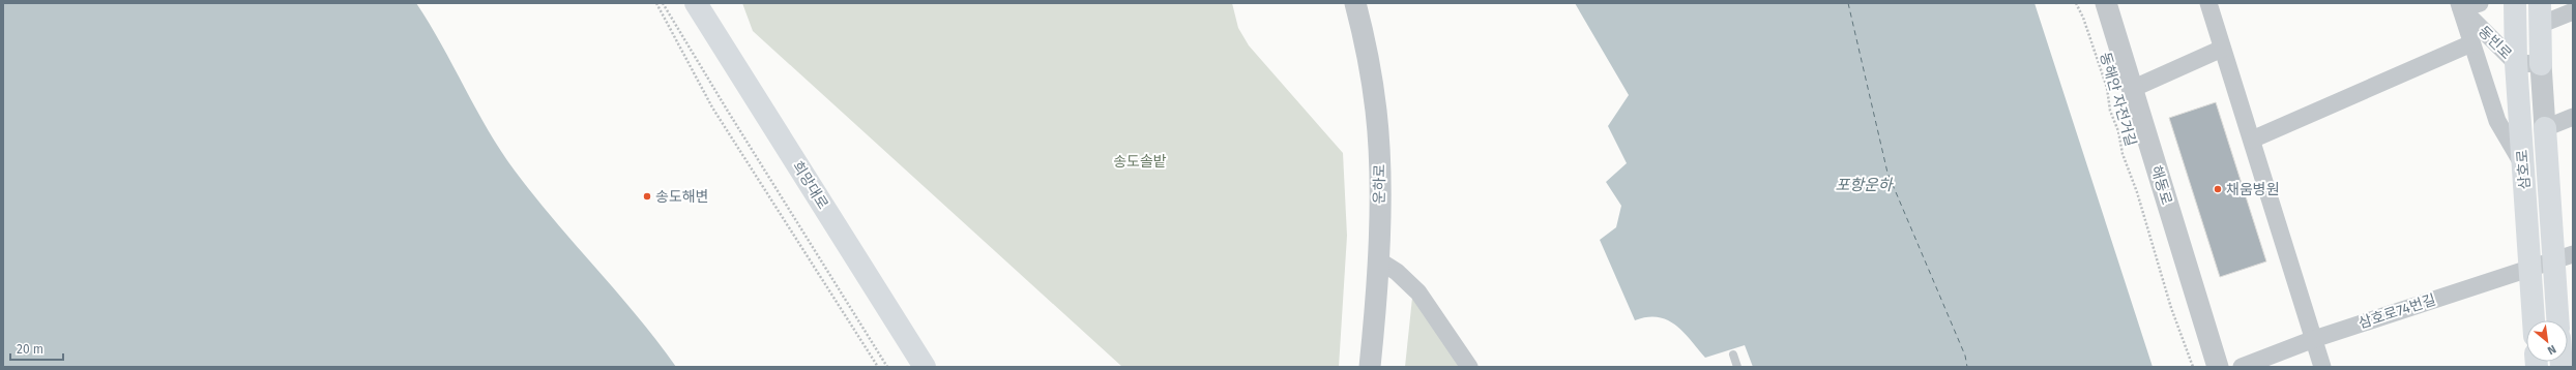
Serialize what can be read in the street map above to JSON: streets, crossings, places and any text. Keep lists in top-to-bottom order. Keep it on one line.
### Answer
{"streets":{"main road":["삼호로","희망대로"],"street":["동빈로","운하로","해동로","삼호로74번길"],"path":["동해안 자전거길"]},"crossings":[["동빈로","삼호로"],["삼호로","삼호로74번길"]],"water":["포항운하"],"parks":["송도솔밭"],"places":["채움병원","송도해변"],"scale_bar":"20 m","north":"bottom right"}
